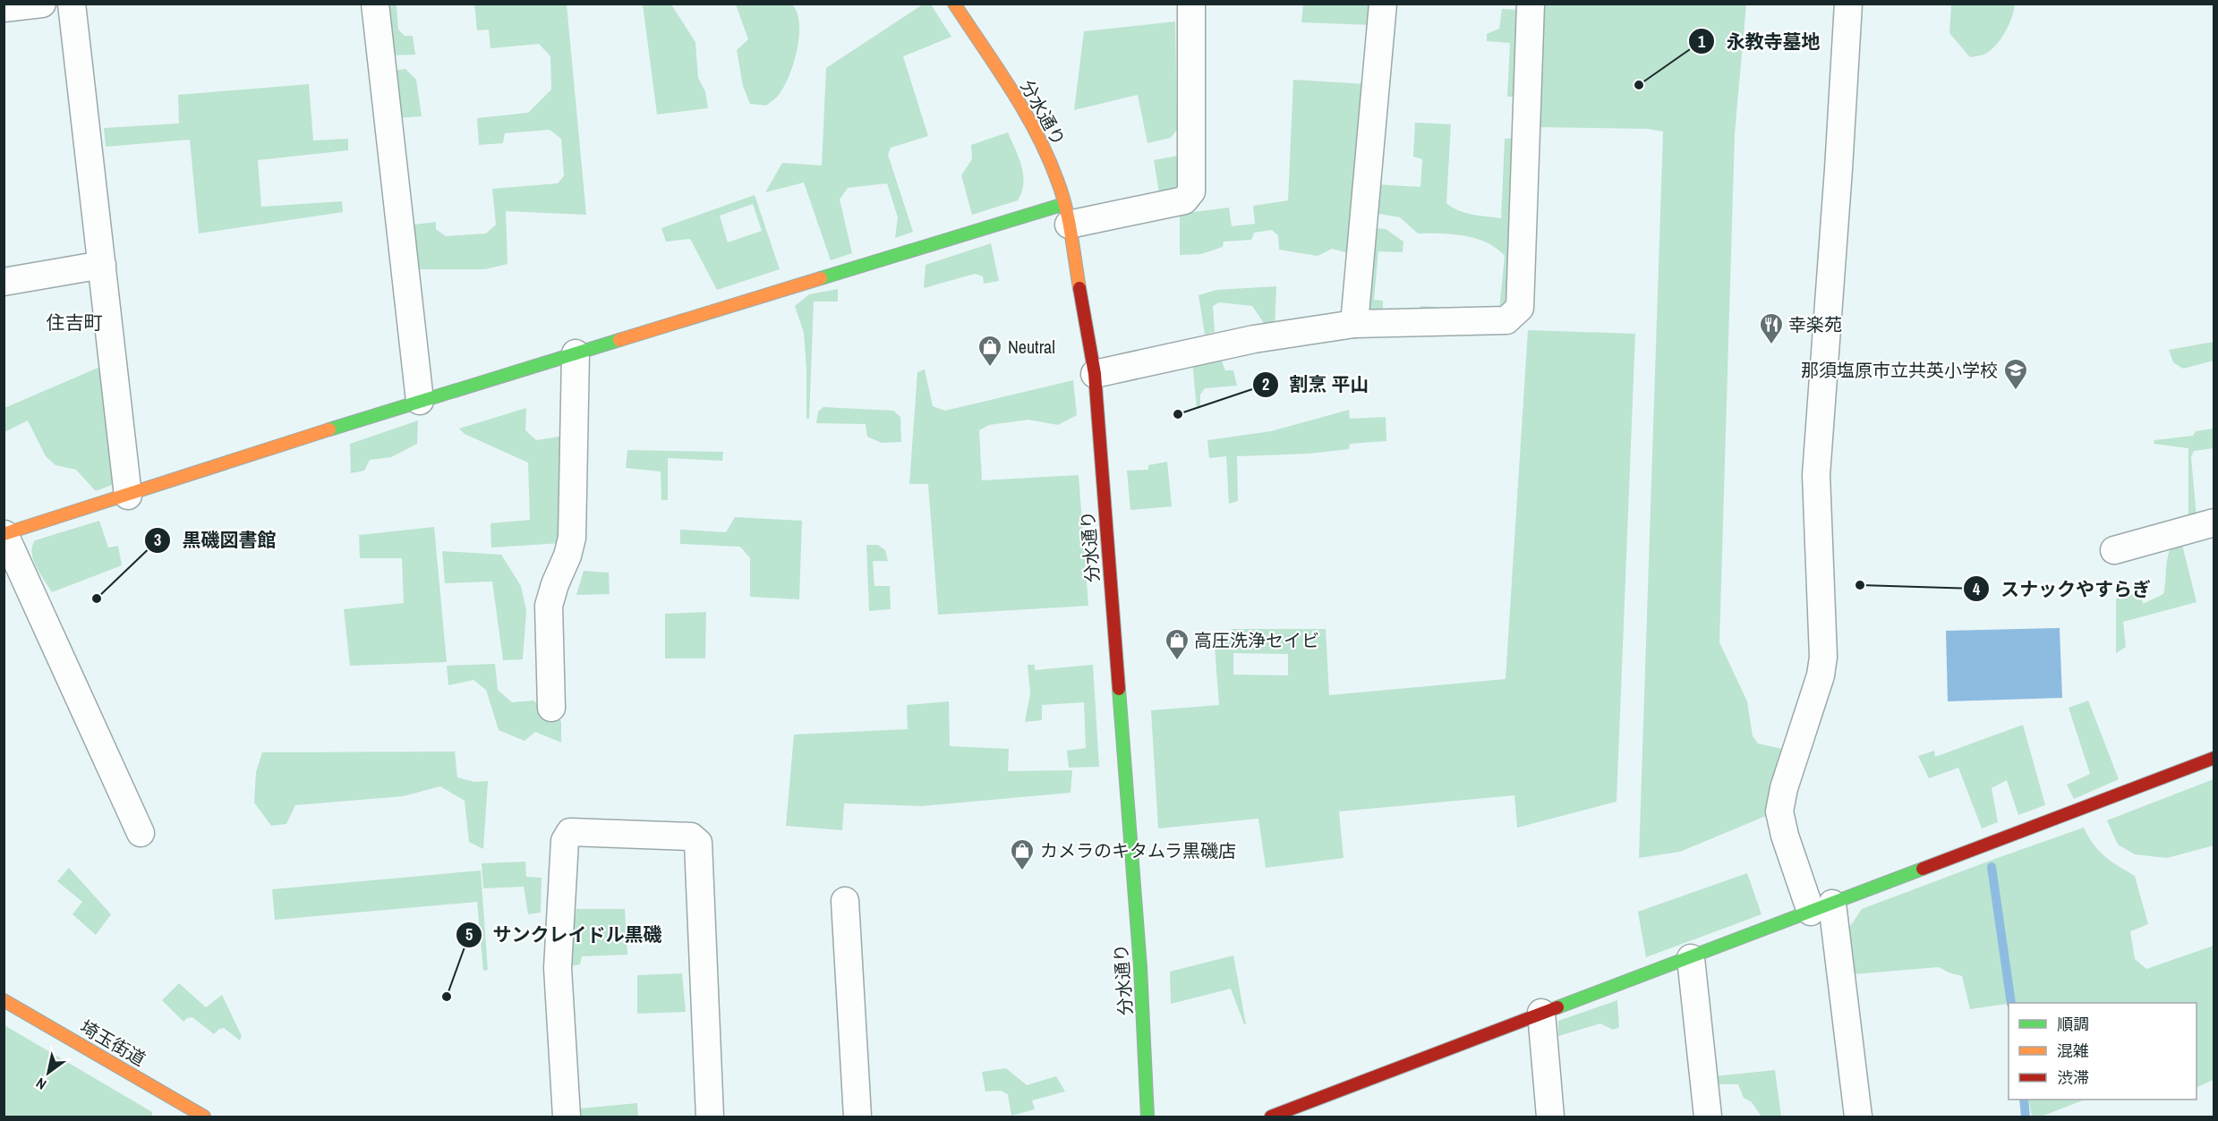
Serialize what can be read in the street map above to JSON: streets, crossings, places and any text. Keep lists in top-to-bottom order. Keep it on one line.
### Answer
{"streets":{"street":["分水通り","埼玉街道"]},"districts":["住吉町"],"places":{"other":["永教寺墓地","割烹 平山","スナックやすらぎ","黒磯図書館","サンクレイドル黒磯"],"restaurant":["幸楽苑"],"shop":["Neutral","高圧洗浄セイビ","カメラのキタムラ黒磯店"],"school or university":["那須塩原市立共英小学校"]},"legend":["順調","混雑","渋滞"],"north":"bottom left"}
